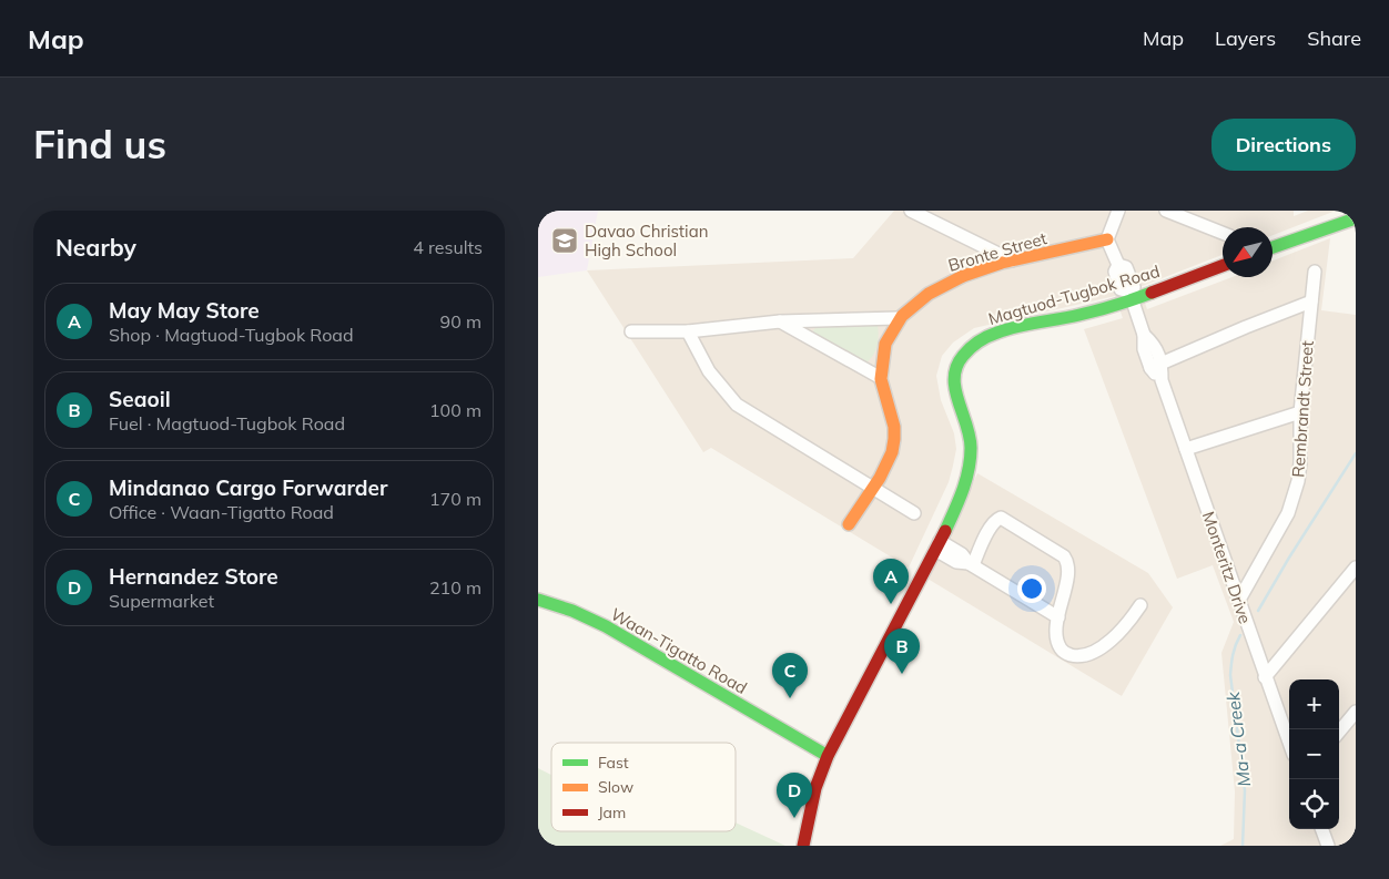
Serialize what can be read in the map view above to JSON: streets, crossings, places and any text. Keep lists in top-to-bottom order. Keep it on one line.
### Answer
{"streets":{"main road":["Bronte Street","Magtuod-Tugbok Road","Waan-Tigatto Road"],"street":["Rembrandt Street","Monteritz Drive"]},"crossings":[["Bronte Street","Monteritz Drive"],["Magtuod-Tugbok Road","Monteritz Drive"],["Magtuod-Tugbok Road","Waan-Tigatto Road"],["Rembrandt Street","Monteritz Drive"]],"water":["Ma-a Creek"],"places":{"school or university":["Davao Christian High School"]},"legend":["Fast","Slow","Jam"],"north":"bottom left","page":{"header":"Map","nav":["Map","Layers","Share"],"buttons":"Directions","title":"Find us","heading":["Nearby","4 results"],"list":[{"mark":"A","name":"May May Store","note":"Shop · Magtuod-Tugbok Road","value":"90 m"},{"mark":"B","name":"Seaoil","note":"Fuel · Magtuod-Tugbok Road","value":"100 m"},{"mark":"C","name":"Mindanao Cargo Forwarder","note":"Office · Waan-Tigatto Road","value":"170 m"},{"mark":"D","name":"Hernandez Store","note":"Supermarket","value":"210 m"}],"pins":["A","B","C","D"],"map_buttons":["+","−"]}}
